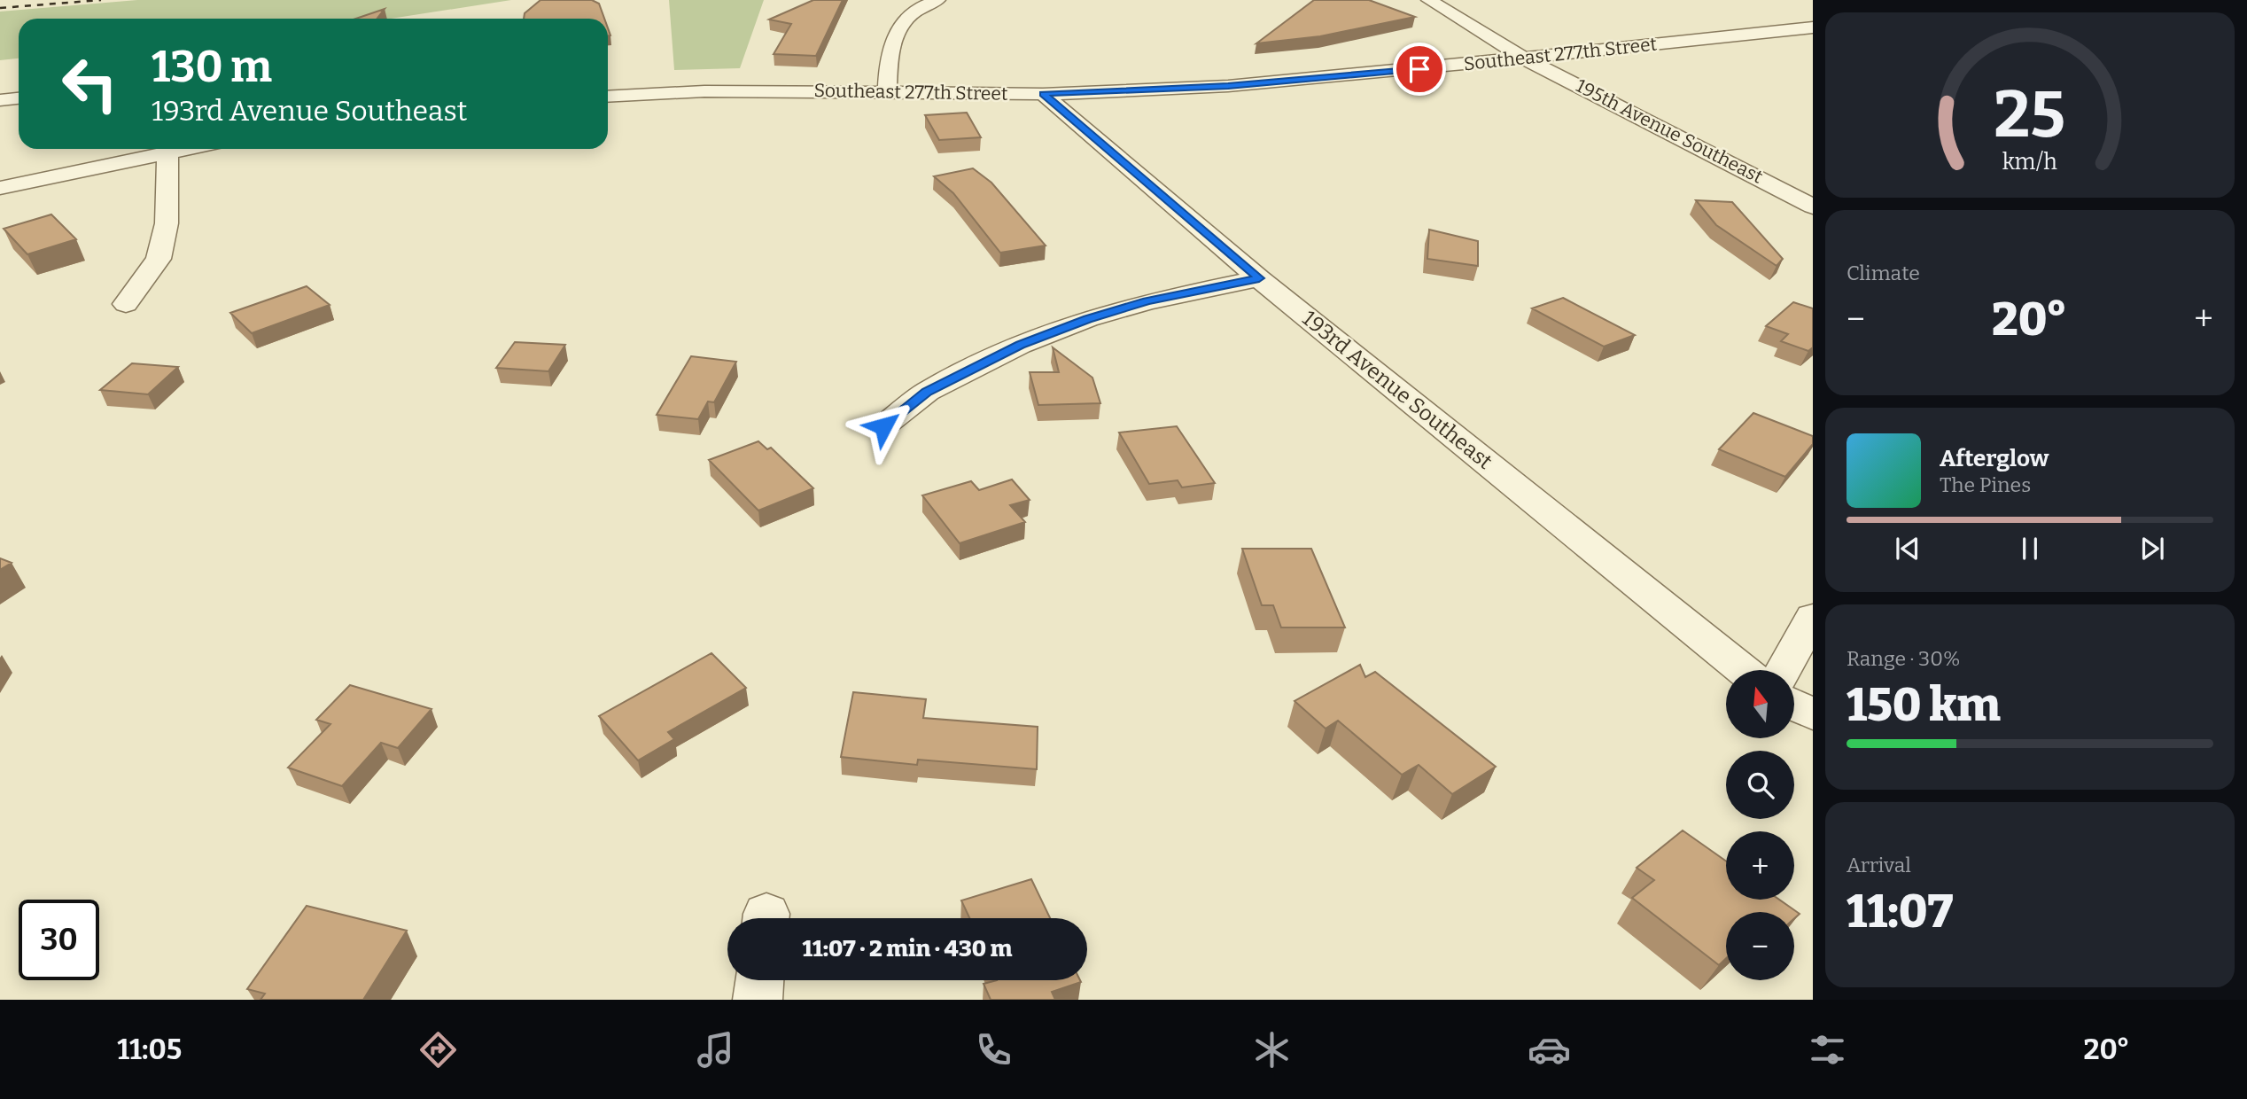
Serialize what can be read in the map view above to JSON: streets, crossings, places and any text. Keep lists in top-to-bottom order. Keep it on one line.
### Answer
{"streets":{"street":["Southeast 277th Street","195th Avenue Southeast","193rd Avenue Southeast"]},"crossings":[["Southeast 277th Street","195th Avenue Southeast"],["Southeast 277th Street","193rd Avenue Southeast"]],"north":"top","page":{"turn":["130 m","193rd Avenue Southeast"],"tile":["Climate",["Range · 30%","150 km"],["Arrival","11:07"]],"heat":["−","20°","+"],"song":["Afterglow","The Pines"],"map_buttons":["+","−"],"limit":"30","trip":"11:07 · 2 min · 430 m","tabs":["11:05","20°"],"gauge":["25","km/h"]}}
